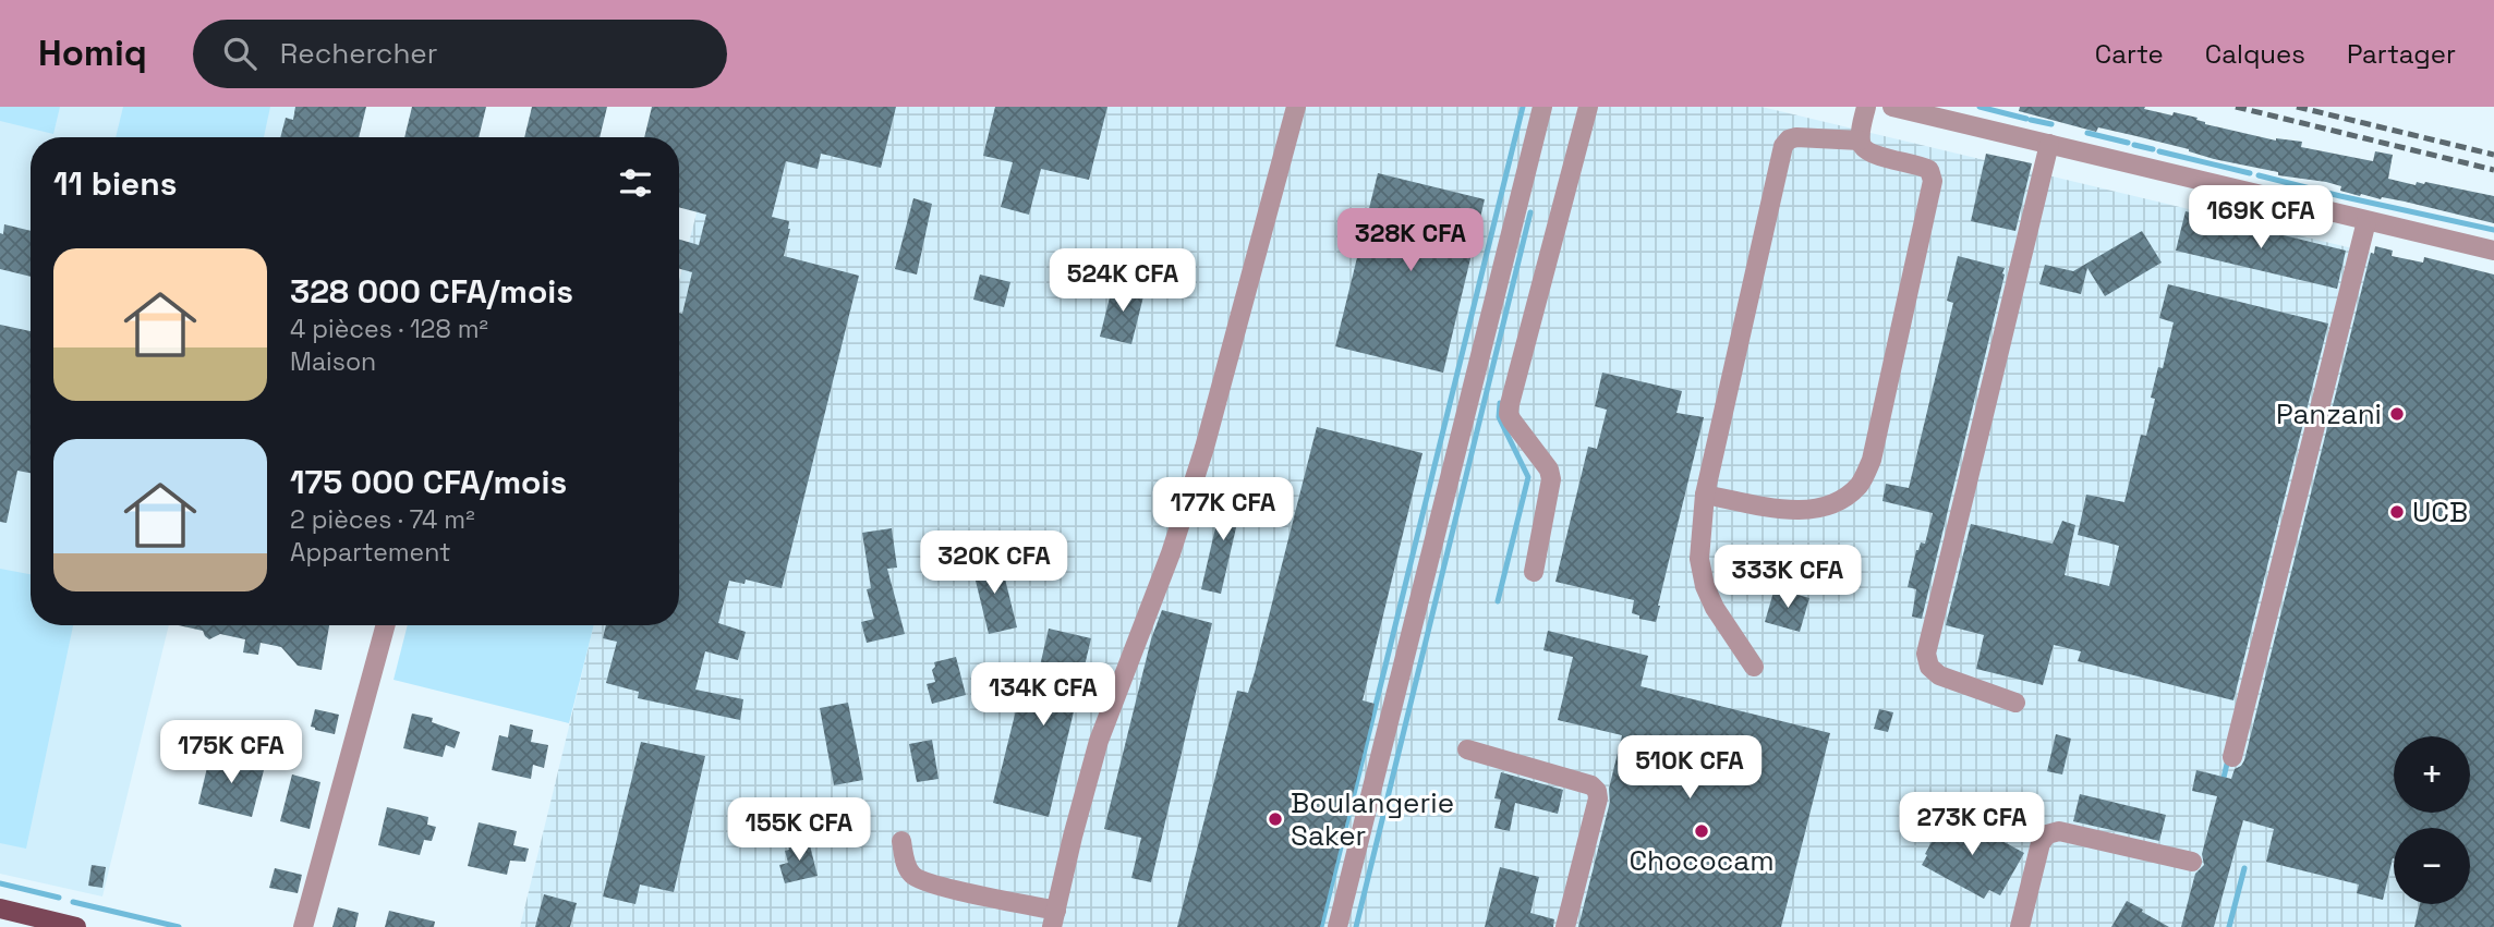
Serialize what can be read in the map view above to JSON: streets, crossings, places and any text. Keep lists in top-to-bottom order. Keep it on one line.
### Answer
{"places":["Panzani","UCB","Boulangerie Saker","Chococam"],"page":{"header":"Homiq","search":"Rechercher","nav":["Carte","Calques","Partager"],"heading":"11 biens","price":["169K CFA","328K CFA","524K CFA","177K CFA","320K CFA","333K CFA","134K CFA","175K CFA","510K CFA","273K CFA","155K CFA"],"list":[{"name":"328 000 CFA/mois","note":"4 pièces · 128 m² · Maison"},{"name":"175 000 CFA/mois","note":"2 pièces · 74 m² · Appartement"}],"map_buttons":["+","−"]}}
